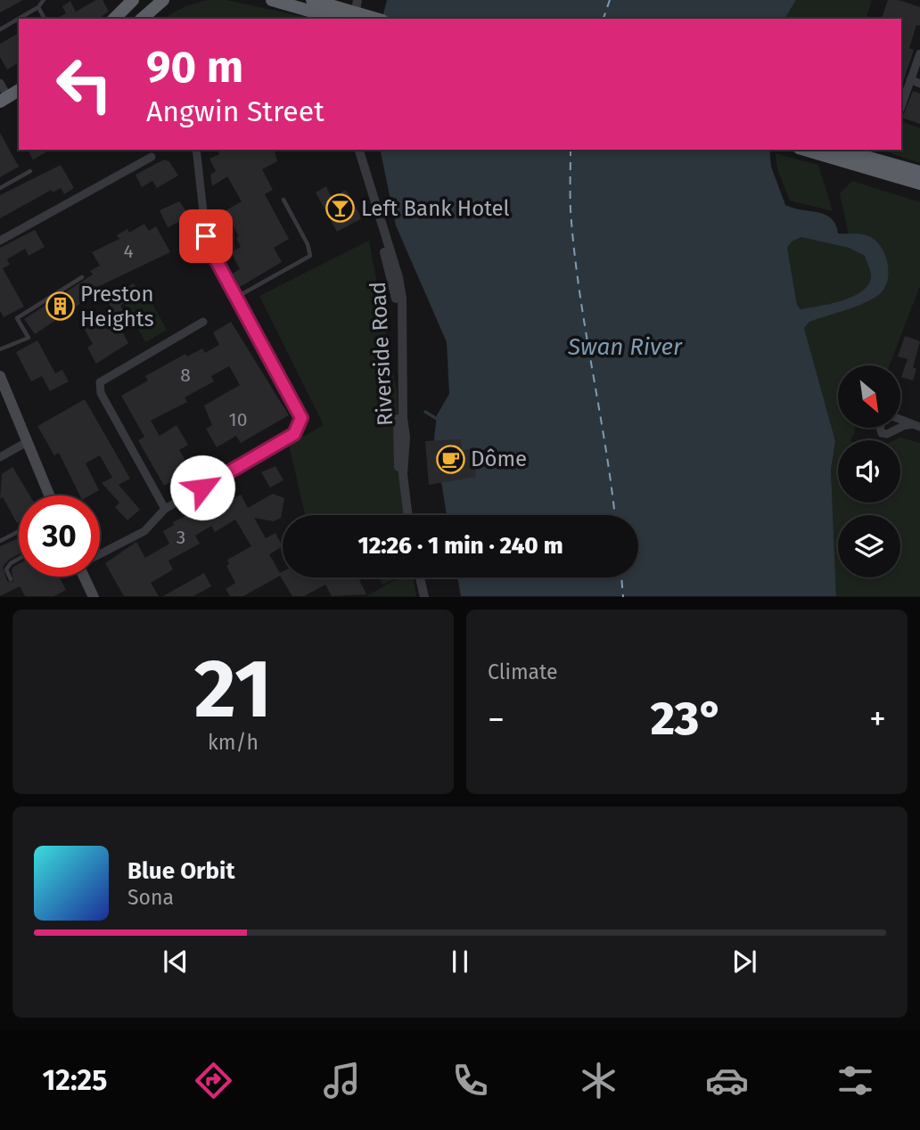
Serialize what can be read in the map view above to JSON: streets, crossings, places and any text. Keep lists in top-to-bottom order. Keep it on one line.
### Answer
{"streets":{"street":["Riverside Road"]},"water":["Swan River"],"places":{"bar":["Left Bank Hotel"],"building":["Preston Heights"],"cafe":["Dôme"]},"house_numbers":["4","8","10","3"],"north":"bottom right","page":{"turn":["90 m","Angwin Street"],"limit":"30","trip":"12:26 · 1 min · 240 m","tile":[["21","km/h"],"Climate"],"heat":["−","23°","+"],"song":["Blue Orbit","Sona"],"tabs":"12:25"}}
